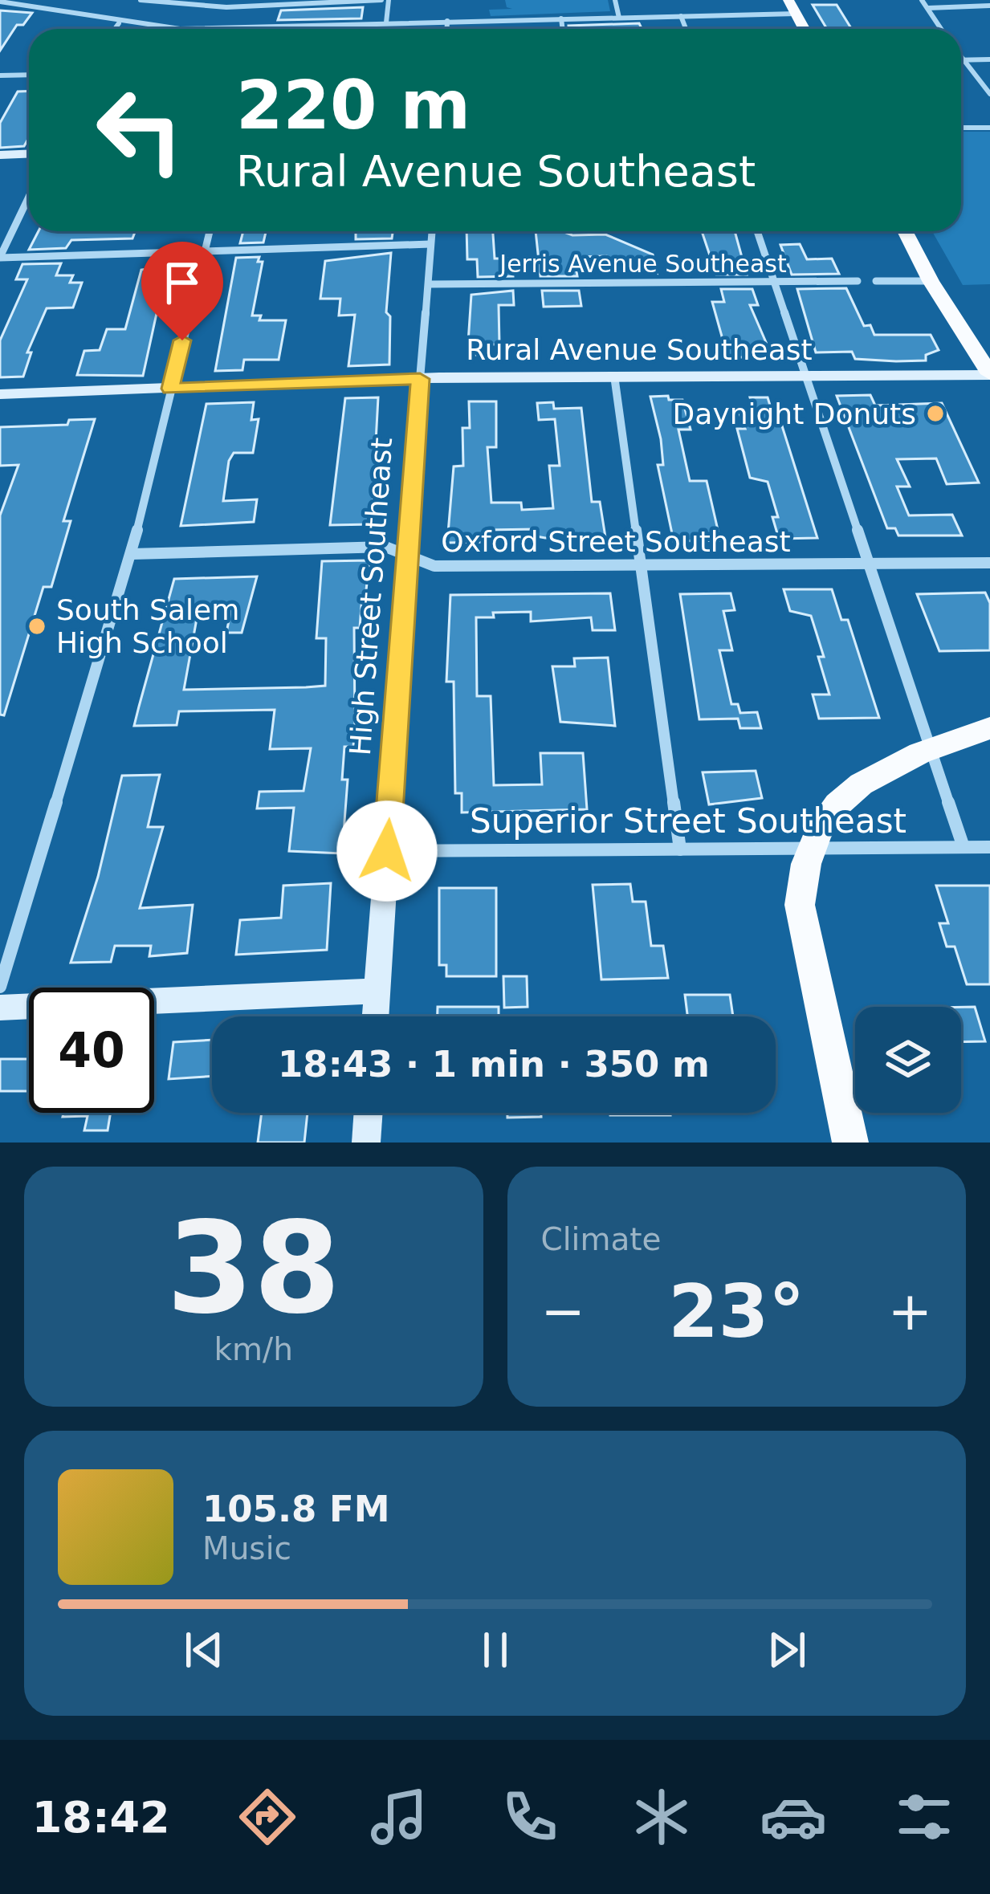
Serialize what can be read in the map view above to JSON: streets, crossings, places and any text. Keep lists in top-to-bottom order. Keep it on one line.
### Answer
{"streets":{"street":["Jerris Avenue Southeast","Rural Avenue Southeast","Oxford Street Southeast","High Street Southeast","Superior Street Southeast"]},"crossings":[["Jerris Avenue Southeast","High Street Southeast"],["Rural Avenue Southeast","High Street Southeast"],["Oxford Street Southeast","High Street Southeast"],["High Street Southeast","Superior Street Southeast"]],"places":["Daynight Donuts","South Salem High School"],"page":{"turn":["220 m","Rural Avenue Southeast"],"limit":"40","trip":"18:43 · 1 min · 350 m","tile":[["38","km/h"],"Climate"],"heat":["−","23°","+"],"song":["105.8 FM","Music"],"tabs":"18:42"}}
